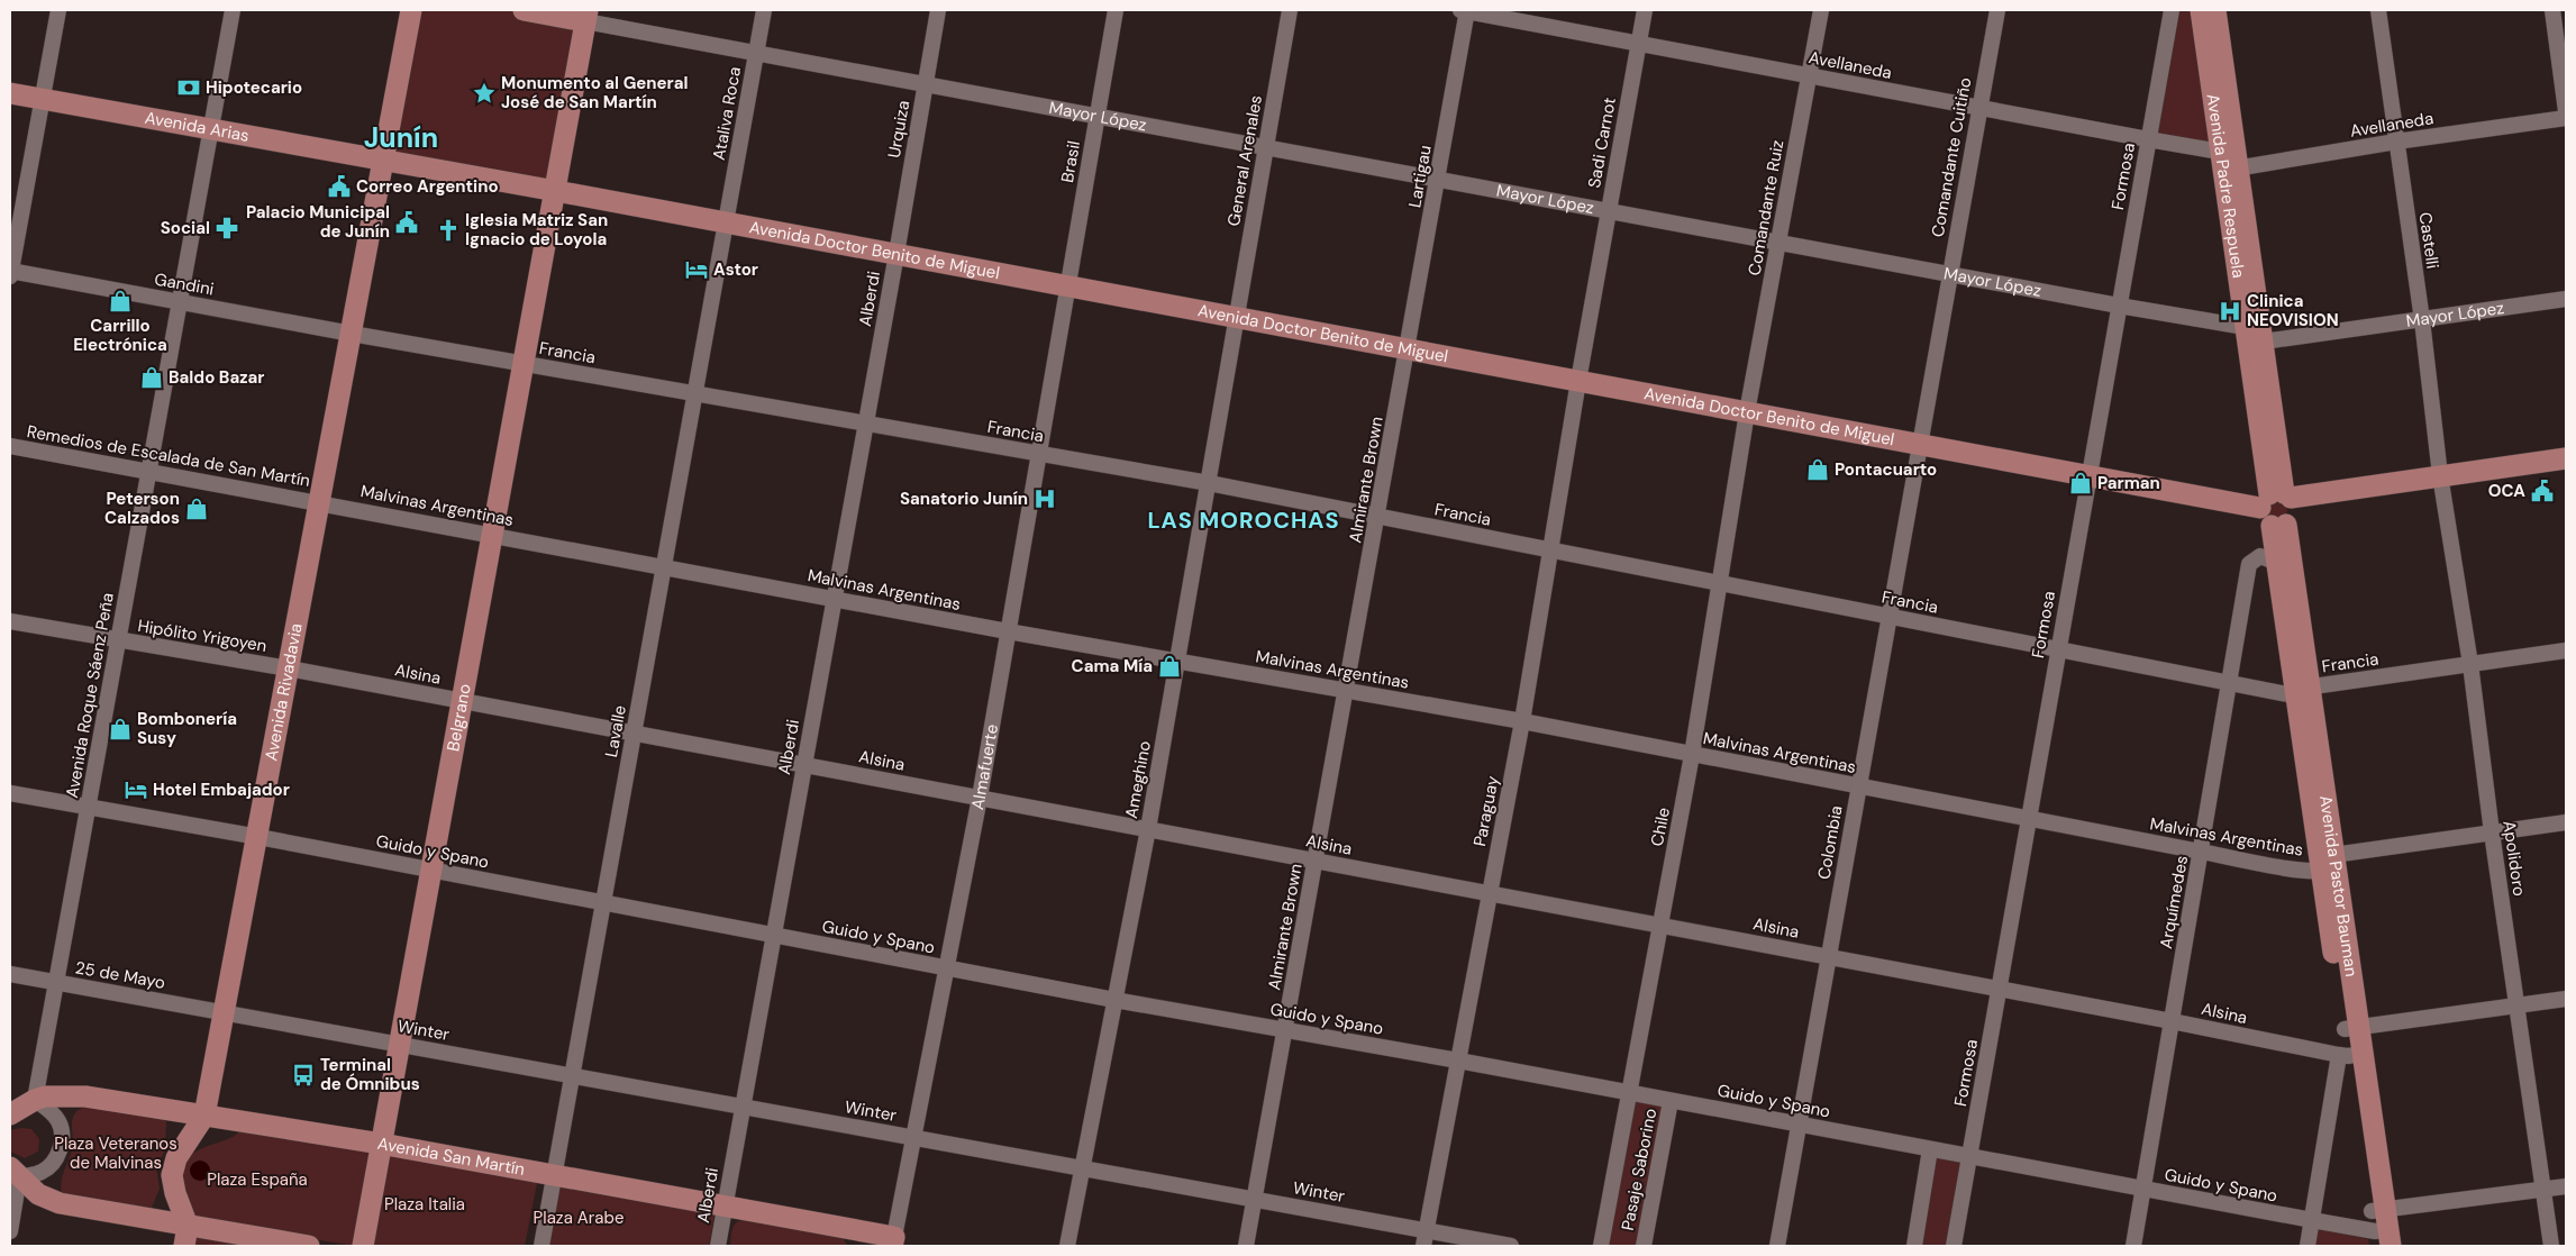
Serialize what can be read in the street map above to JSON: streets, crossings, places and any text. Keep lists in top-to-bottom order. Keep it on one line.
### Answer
{"streets":{"main road":["Mayor López","Avenida Arias","Avenida Padre Respuela","Avenida Doctor Benito de Miguel","Avenida Rivadavia","Belgrano","Avenida Pastor Bauman","Avenida San Martín"],"street":["Avellaneda","Ataliva Roca","Urquiza","Sadi Carnot","Comandante Cuitiño","General Arenales","Brasil","Lartigau","Formosa","Comandante Ruiz","Castelli","Gandini","Alberdi","Francia","Remedios de Escalada de San Martín","Almirante Brown","Malvinas Argentinas","Hipólito Yrigoyen","Alsina","Avenida Roque Sáenz Peña","Lavalle","Almafuerte","Ameghino","Paraguay","Chile","Colombia","Guido y Spano","Apolidoro","Arquímedes","25 de Mayo","Winter","Pasaje Saborino"]},"crossings":[["Avellaneda","Sadi Carnot"],["Avellaneda","Comandante Cuitiño"],["Avellaneda","Lartigau"],["Avellaneda","Formosa"],["Avellaneda","Avenida Padre Respuela"],["Avellaneda","Comandante Ruiz"],["Avellaneda","Castelli"],["Ataliva Roca","Mayor López"],["Ataliva Roca","Avenida Doctor Benito de Miguel"],["Ataliva Roca","Lavalle"],["Mayor López","Urquiza"],["Mayor López","Sadi Carnot"],["Mayor López","Comandante Cuitiño"],["Mayor López","General Arenales"],["Mayor López","Brasil"],["Mayor López","Lartigau"],["Mayor López","Formosa"],["Mayor López","Avenida Padre Respuela"],["Mayor López","Comandante Ruiz"],["Mayor López","Castelli"],["Mayor López","Belgrano"],["Avenida Arias","Avenida Doctor Benito de Miguel"],["Avenida Arias","Avenida Rivadavia"],["Avenida Arias","Avenida Roque Sáenz Peña"],["Urquiza","Avenida Doctor Benito de Miguel"],["Urquiza","Alberdi"],["Sadi Carnot","Avenida Doctor Benito de Miguel"],["Sadi Carnot","Paraguay"],["Comandante Cuitiño","Avenida Doctor Benito de Miguel"],["Comandante Cuitiño","Colombia"],["General Arenales","Avenida Doctor Benito de Miguel"],["General Arenales","Ameghino"],["Brasil","Avenida Doctor Benito de Miguel"],["Brasil","Almafuerte"],["Lartigau","Avenida Doctor Benito de Miguel"],["Lartigau","Almirante Brown"],["Formosa","Avenida Doctor Benito de Miguel"],["Formosa","Francia"],["Formosa","Malvinas Argentinas"],["Formosa","Alsina"],["Formosa","Guido y Spano"],["Avenida Padre Respuela","Avenida Doctor Benito de Miguel"],["Avenida Padre Respuela","Avenida Pastor Bauman"],["Comandante Ruiz","Avenida Doctor Benito de Miguel"],["Comandante Ruiz","Chile"],["Castelli","Avenida Doctor Benito de Miguel"],["Castelli","Apolidoro"],["Avenida Doctor Benito de Miguel","Alberdi"],["Avenida Doctor Benito de Miguel","Almirante Brown"],["Avenida Doctor Benito de Miguel","Avenida Rivadavia"],["Avenida Doctor Benito de Miguel","Belgrano"],["Avenida Doctor Benito de Miguel","Lavalle"],["Avenida Doctor Benito de Miguel","Almafuerte"],["Avenida Doctor Benito de Miguel","Ameghino"],["Avenida Doctor Benito de Miguel","Paraguay"],["Avenida Doctor Benito de Miguel","Chile"],["Avenida Doctor Benito de Miguel","Colombia"],["Avenida Doctor Benito de Miguel","Apolidoro"],["Avenida Doctor Benito de Miguel","Avenida Pastor Bauman"],["Gandini","Francia"],["Gandini","Avenida Rivadavia"],["Gandini","Avenida Roque Sáenz Peña"],["Alberdi","Francia"],["Alberdi","Malvinas Argentinas"],["Alberdi","Alsina"],["Alberdi","Guido y Spano"],["Alberdi","Winter"],["Alberdi","Avenida San Martín"],["Francia","Almirante Brown"],["Francia","Avenida Rivadavia"],["Francia","Belgrano"],["Francia","Lavalle"],["Francia","Almafuerte"],["Francia","Ameghino"],["Francia","Paraguay"],["Francia","Chile"],["Francia","Colombia"],["Francia","Apolidoro"],["Francia","Avenida Pastor Bauman"],["Francia","Arquímedes"],["Remedios de Escalada de San Martín","Malvinas Argentinas"],["Remedios de Escalada de San Martín","Avenida Rivadavia"],["Remedios de Escalada de San Martín","Avenida Roque Sáenz Peña"],["Almirante Brown","Malvinas Argentinas"],["Almirante Brown","Alsina"],["Almirante Brown","Guido y Spano"],["Almirante Brown","Winter"],["Malvinas Argentinas","Avenida Rivadavia"],["Malvinas Argentinas","Belgrano"],["Malvinas Argentinas","Lavalle"],["Malvinas Argentinas","Almafuerte"],["Malvinas Argentinas","Ameghino"],["Malvinas Argentinas","Paraguay"],["Malvinas Argentinas","Chile"],["Malvinas Argentinas","Colombia"],["Malvinas Argentinas","Apolidoro"],["Malvinas Argentinas","Avenida Pastor Bauman"],["Malvinas Argentinas","Arquímedes"],["Hipólito Yrigoyen","Alsina"],["Hipólito Yrigoyen","Avenida Rivadavia"],["Hipólito Yrigoyen","Avenida Roque Sáenz Peña"],["Alsina","Avenida Rivadavia"],["Alsina","Belgrano"],["Alsina","Lavalle"],["Alsina","Almafuerte"],["Alsina","Ameghino"],["Alsina","Paraguay"],["Alsina","Chile"],["Alsina","Colombia"],["Alsina","Avenida Pastor Bauman"],["Alsina","Arquímedes"],["Avenida Rivadavia","Guido y Spano"],["Avenida Rivadavia","25 de Mayo"],["Avenida Rivadavia","Winter"],["Avenida Rivadavia","Avenida San Martín"],["Avenida Roque Sáenz Peña","Guido y Spano"],["Avenida Roque Sáenz Peña","25 de Mayo"],["Avenida Roque Sáenz Peña","Avenida San Martín"],["Belgrano","Guido y Spano"],["Belgrano","Winter"],["Belgrano","Avenida San Martín"],["Lavalle","Guido y Spano"],["Lavalle","Winter"],["Lavalle","Avenida San Martín"],["Almafuerte","Guido y Spano"],["Almafuerte","Winter"],["Almafuerte","Avenida San Martín"],["Ameghino","Guido y Spano"],["Ameghino","Winter"],["Paraguay","Guido y Spano"],["Paraguay","Winter"],["Chile","Guido y Spano"],["Colombia","Guido y Spano"],["Guido y Spano","Apolidoro"],["Guido y Spano","Avenida Pastor Bauman"],["Guido y Spano","Arquímedes"],["Guido y Spano","Pasaje Saborino"],["Avenida Pastor Bauman","Arquímedes"],["25 de Mayo","Winter"]],"districts":["Junín","LAS MOROCHAS"],"parks":["Plaza Veteranos de Malvinas","Plaza España","Plaza Italia","Plaza Arabe"],"places":{"bank":["Hipotecario"],"place":["Monumento al General José de San Martín"],"public building":["Correo Argentino","Palacio Municipal de Junín","OCA"],"pharmacy":["Social"],"church":["Iglesia Matriz San Ignacio de Loyola"],"hotel":["Astor","Hotel Embajador"],"shop":["Carrillo Electrónica","Baldo Bazar","Pontacuarto","Parman","Peterson Calzados","Cama Mía","Bombonería Susy"],"hospital":["Clinica NEOVISION","Sanatorio Junín"],"bus stop":["Terminal de Ómnibus"]}}
